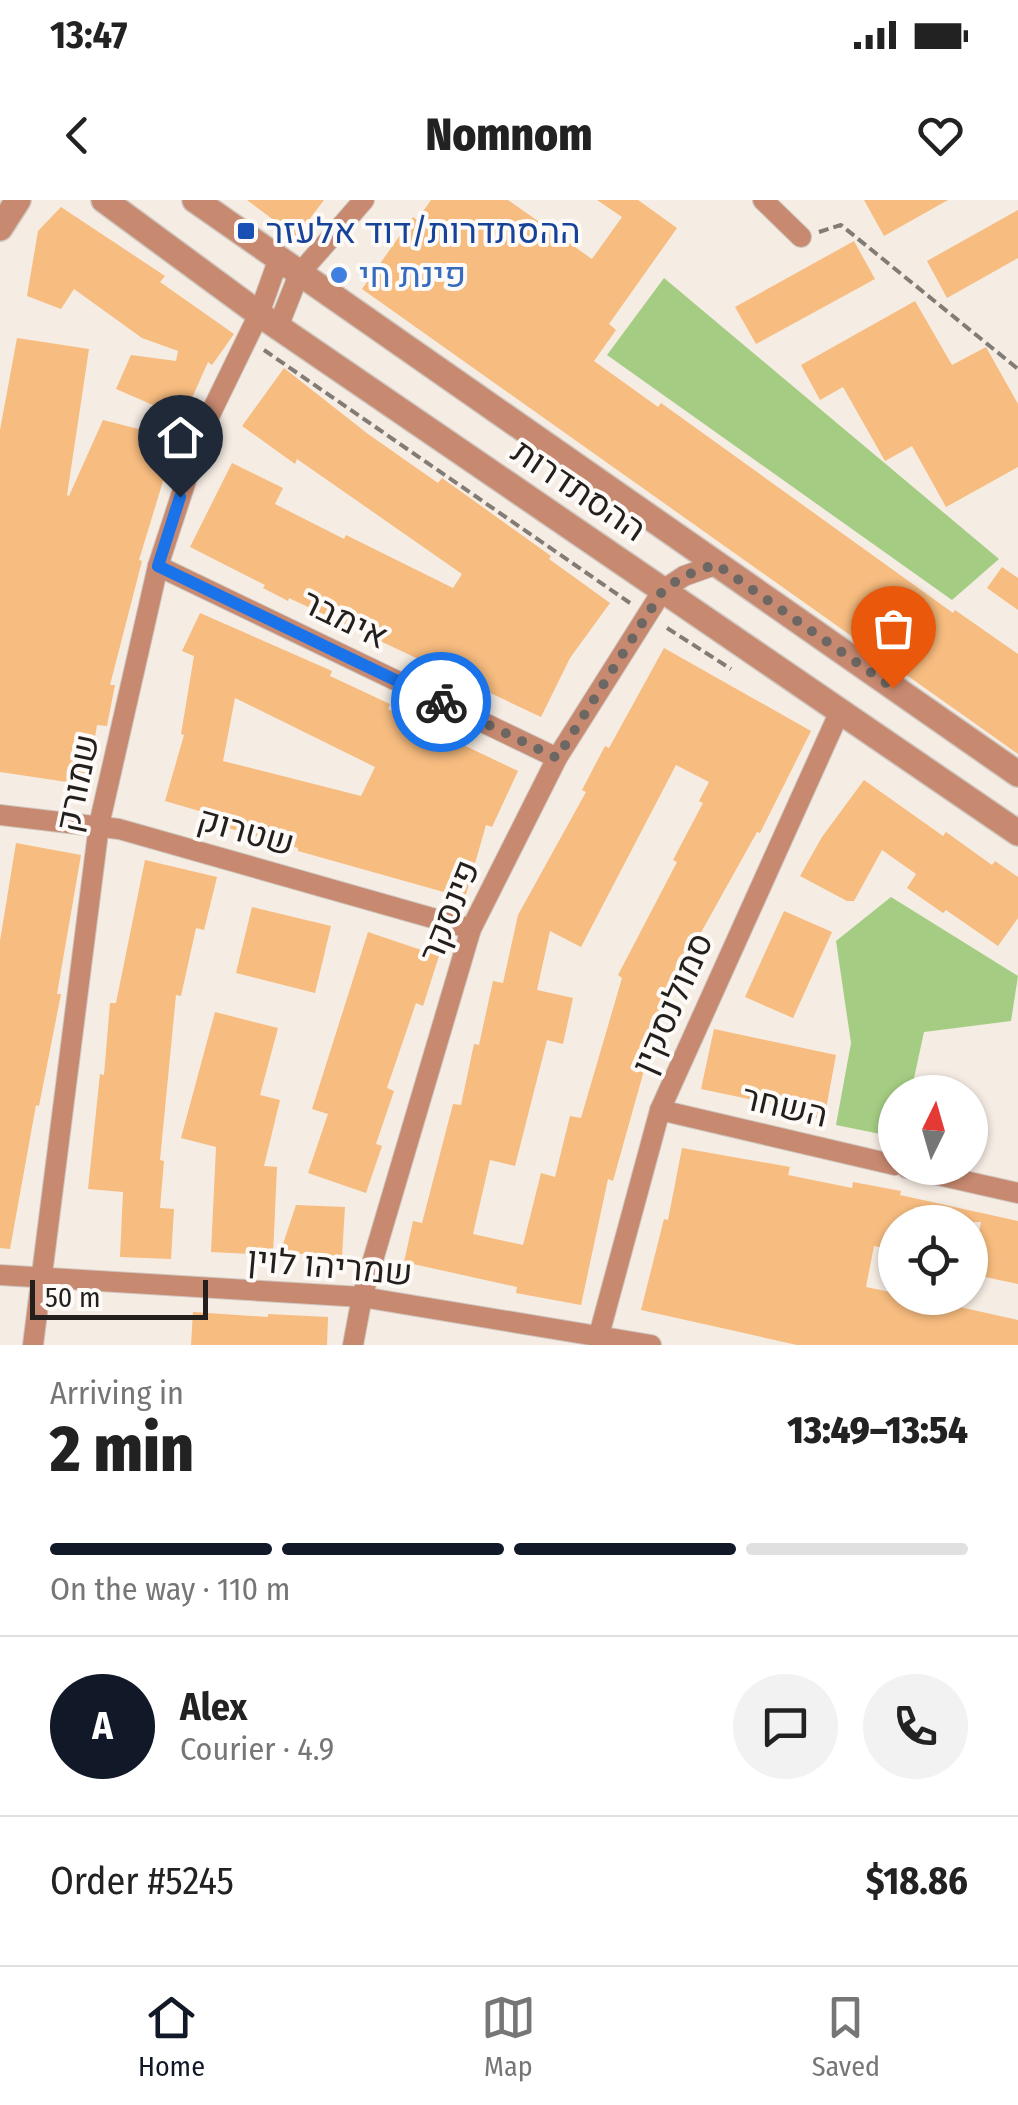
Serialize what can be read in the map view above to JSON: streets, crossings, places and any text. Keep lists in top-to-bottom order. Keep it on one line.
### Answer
{"streets":{"street":["ההסתדרות","אימבר","שמורק","שטרוק","פינסקר","סמולנסקין","השחר","שמריהו לוין"]},"crossings":[["ההסתדרות","שמורק"],["ההסתדרות","פינסקר"],["ההסתדרות","סמולנסקין"],["אימבר","שמורק"],["אימבר","פינסקר"],["שמורק","שטרוק"],["שמורק","שמריהו לוין"],["שטרוק","פינסקר"],["פינסקר","שמריהו לוין"],["סמולנסקין","השחר"],["סמולנסקין","שמריהו לוין"]],"places":{"transit":["ההסתדרות/דוד אלעזר"],"other":["פינת חי"]},"scale_bar":"50 m","north":"top","page":{"status":"13:47","header":"Nomnom","scale":"50 m","heading":["2 min","Arriving in","13:49–13:54"],"panel":["Alex","Courier · 4.9","Order #5245","$18.86"],"bar":"On the way · 110 m","round":"A","tabs":["Home","Map","Saved"]}}
